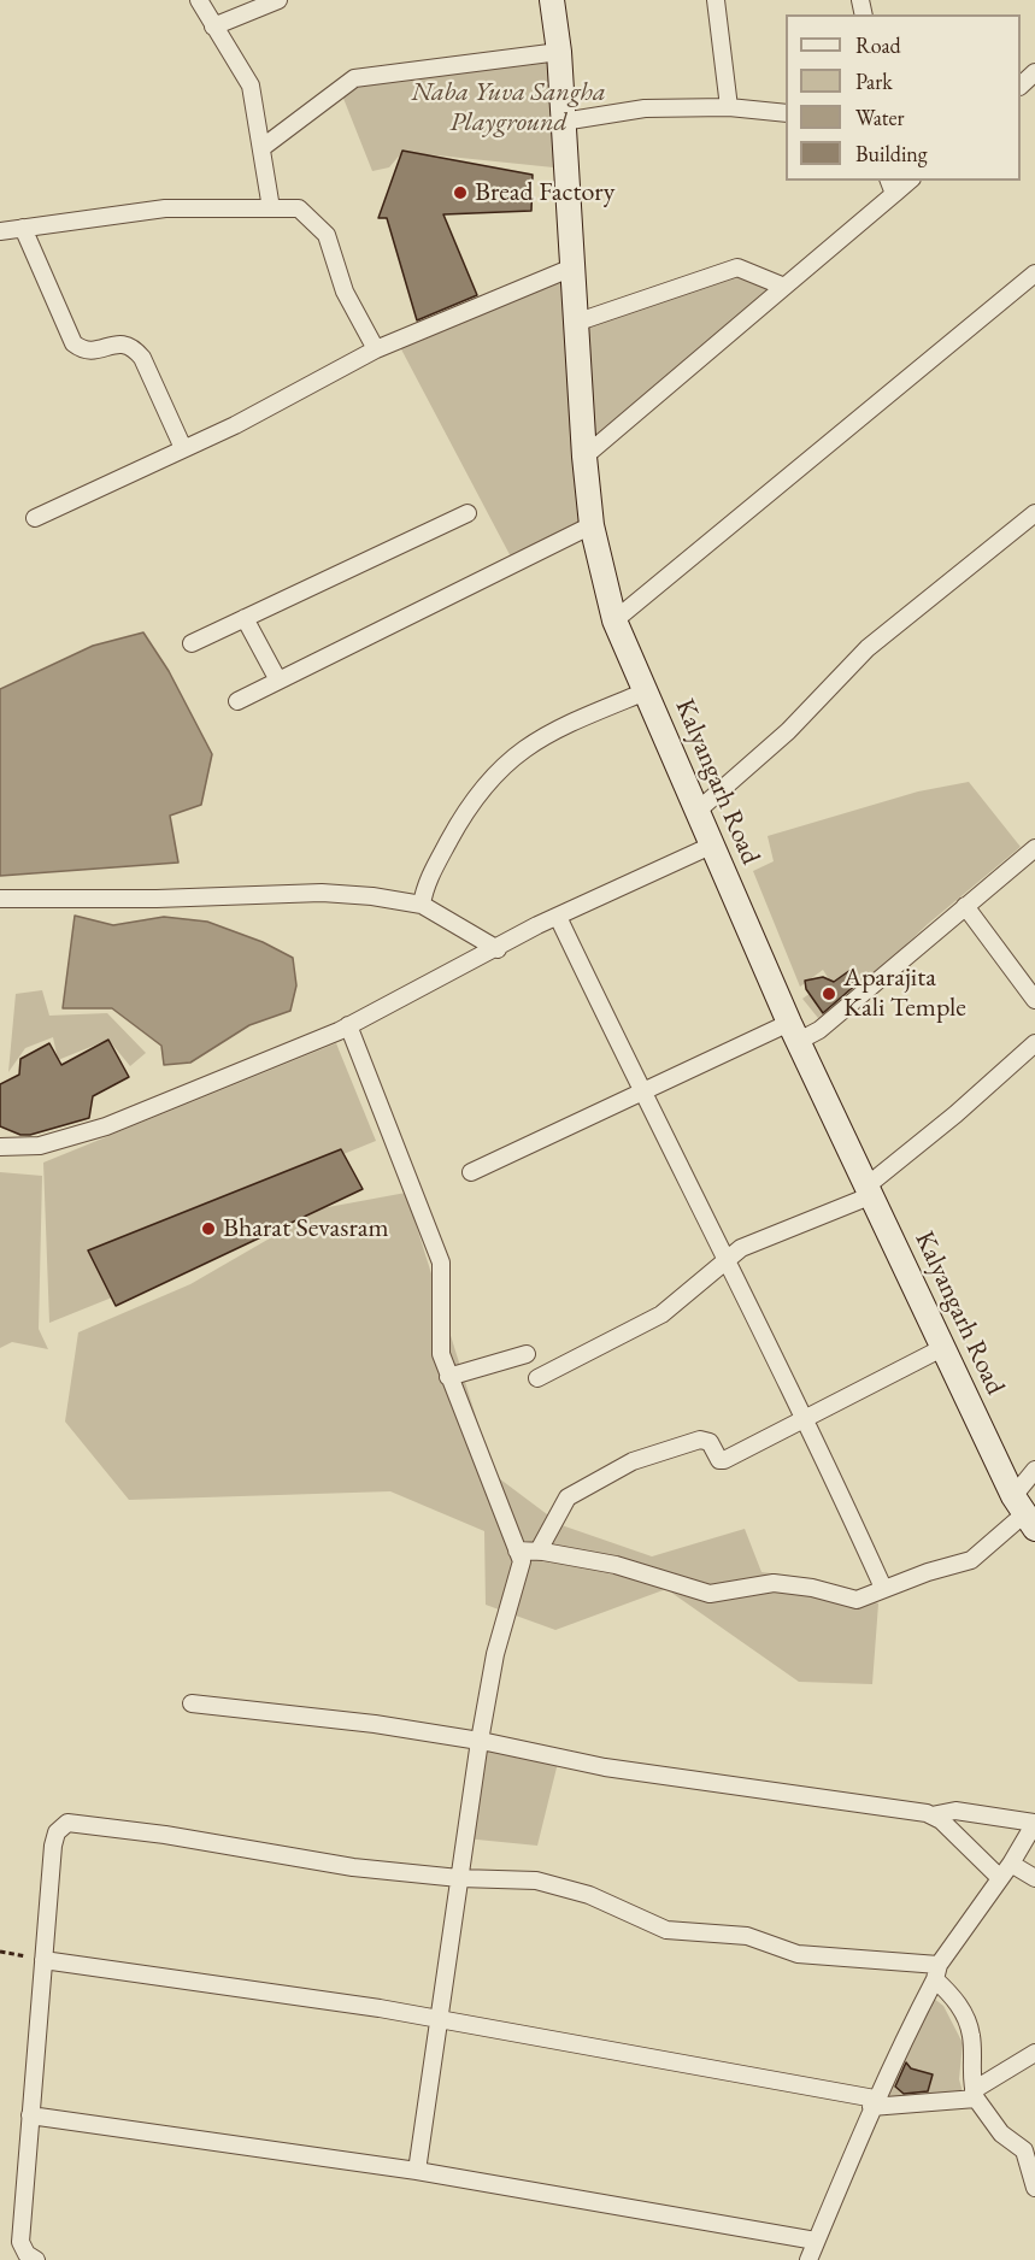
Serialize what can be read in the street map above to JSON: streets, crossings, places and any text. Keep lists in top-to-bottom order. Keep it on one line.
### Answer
{"streets":{"main road":["Kalyangarh Road"]},"parks":["Naba Yuva Sangha Playground"],"places":["Bread Factory","Aparajita Kali Temple","Bharat Sevasram"],"legend":["Road","Park","Water","Building"]}
